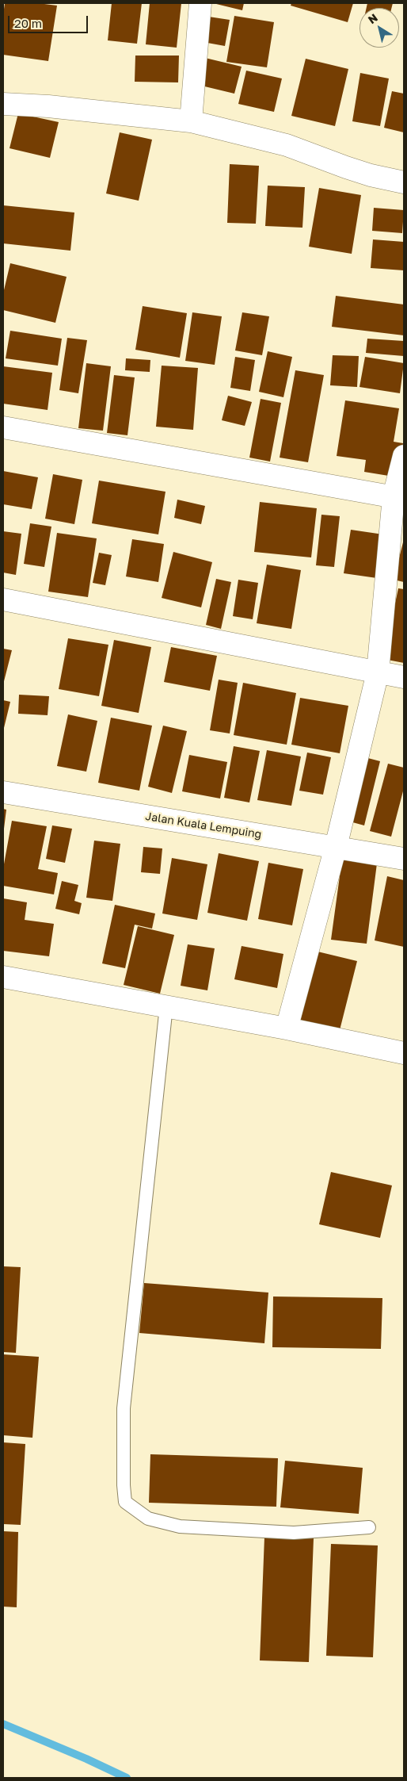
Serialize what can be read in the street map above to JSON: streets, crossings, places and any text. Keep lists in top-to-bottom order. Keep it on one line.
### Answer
{"streets":{"street":["Jalan Kuala Lempuing"]},"scale_bar":"20 m","north":"top left"}
